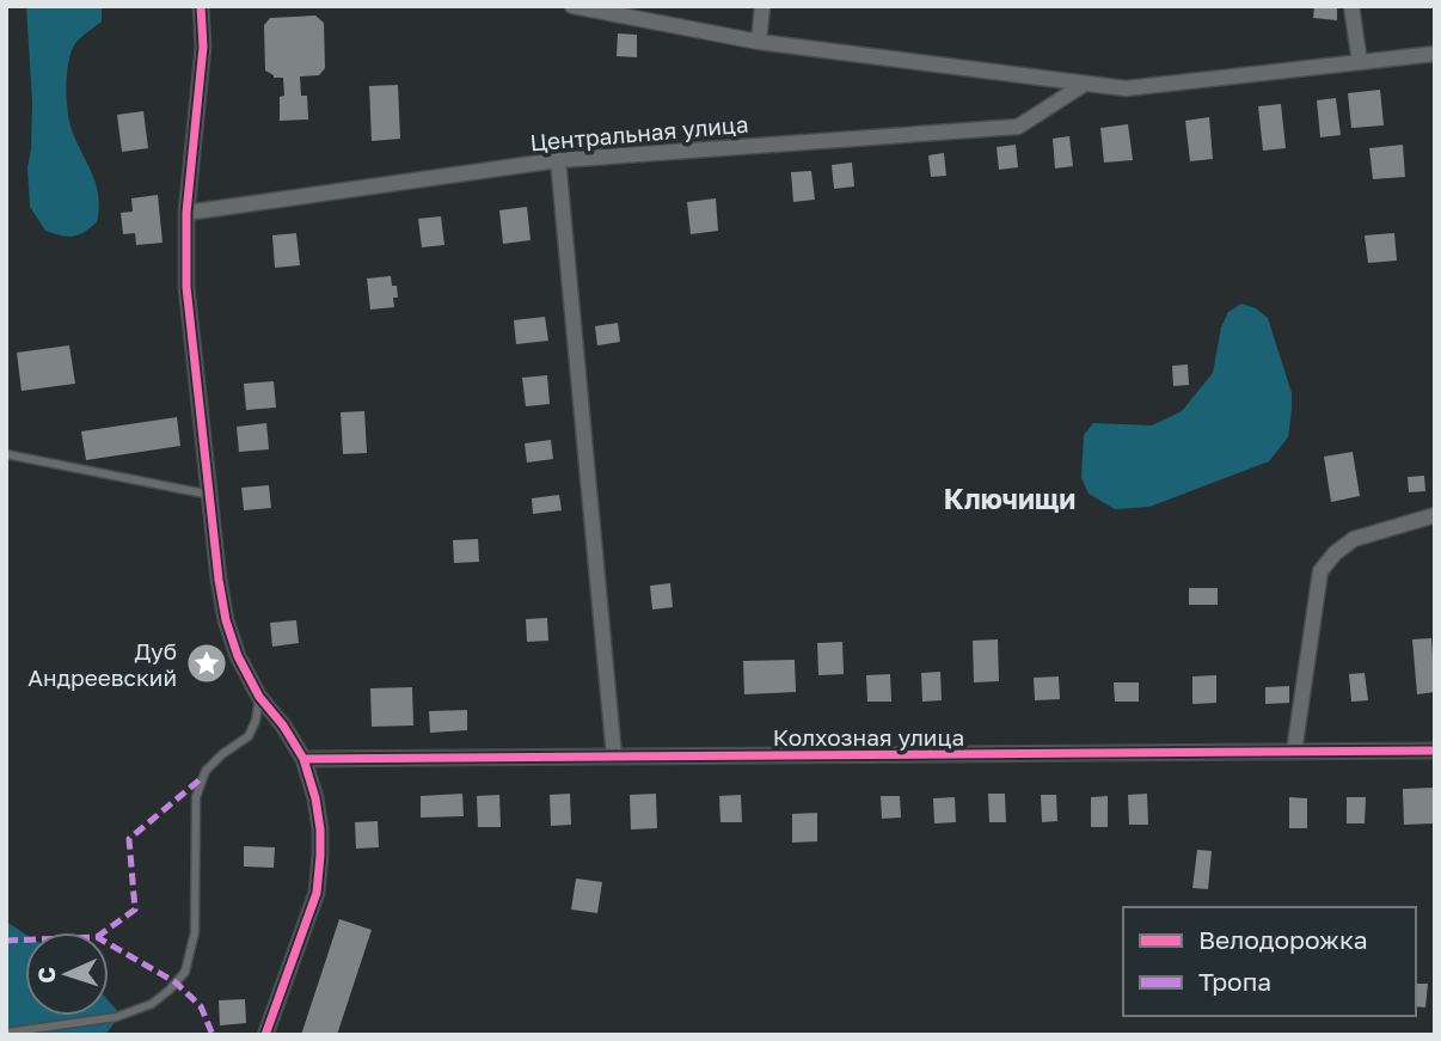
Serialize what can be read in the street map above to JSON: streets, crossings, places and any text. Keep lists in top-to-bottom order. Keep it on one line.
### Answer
{"streets":{"street":["Центральная улица","Колхозная улица"]},"districts":["Ключищи"],"places":{"place":["Дуб Андреевский"]},"legend":["Велодорожка","Тропа"],"north":"left"}
